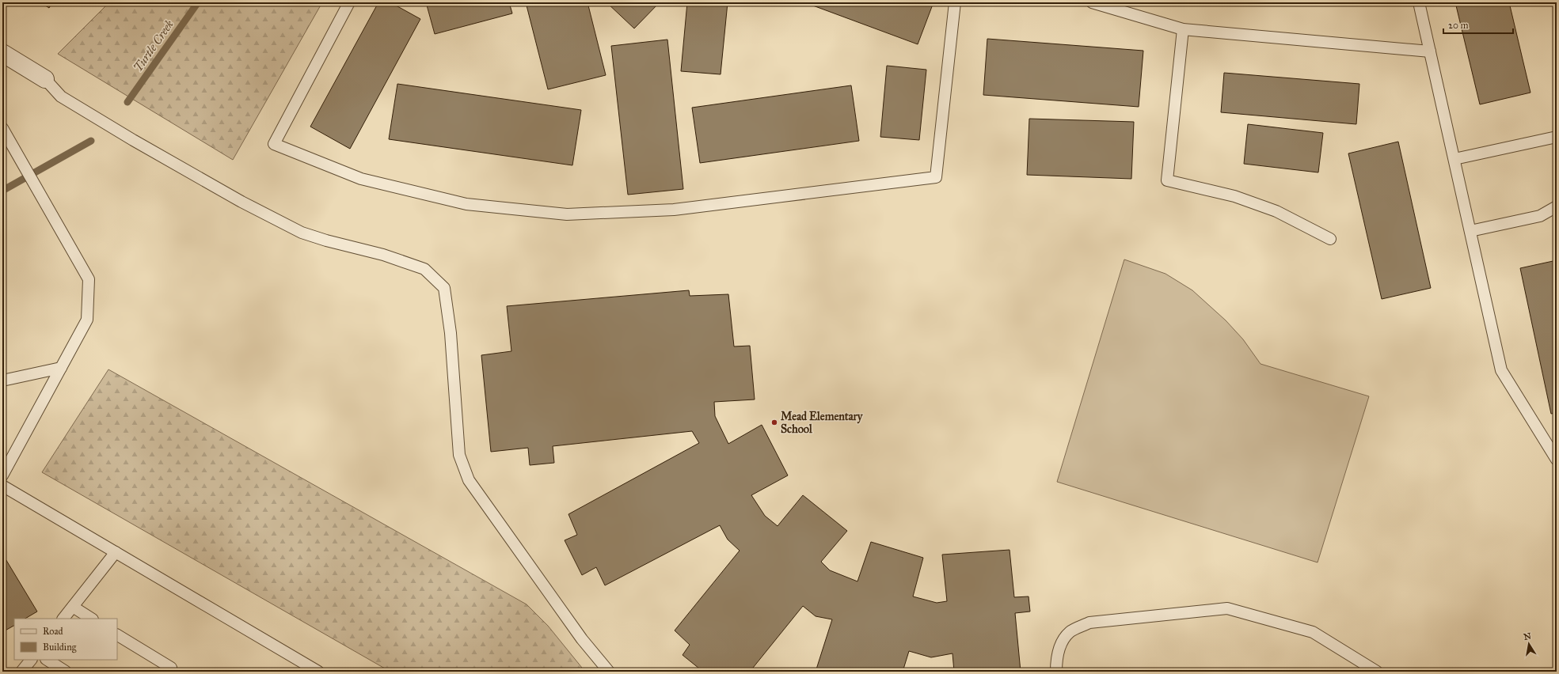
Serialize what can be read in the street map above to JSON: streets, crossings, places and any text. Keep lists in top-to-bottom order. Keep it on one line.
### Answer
{"water":["Turtle Creek"],"places":["Mead Elementary School"],"legend":["Road","Building"],"scale_bar":"20 m","north":"top"}
